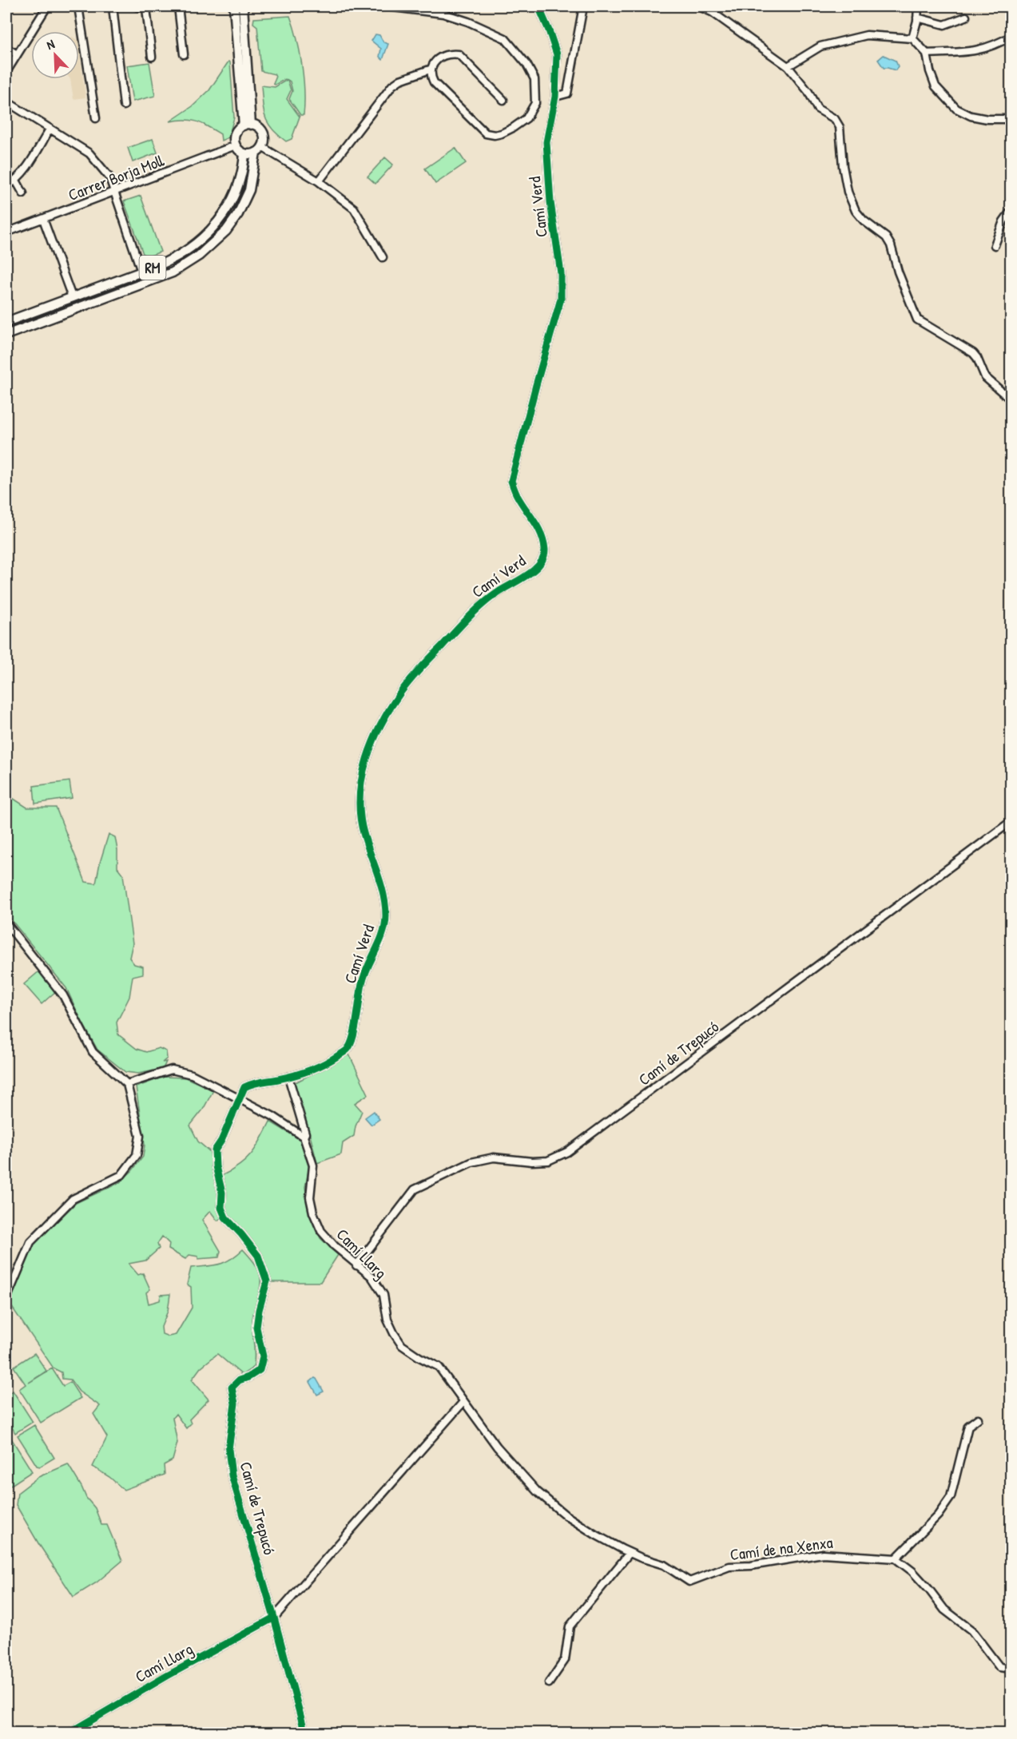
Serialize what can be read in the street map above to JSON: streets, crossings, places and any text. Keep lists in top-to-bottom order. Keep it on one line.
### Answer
{"streets":{"main road":["RM"],"street":["Carrer Borja Moll","Camí Verd","Camí de Trepucó","Camí Llarg","Camí de na Xenxa"]},"crossings":[["Carrer Borja Moll","RM"],["Camí Verd","Camí de Trepucó"],["Camí Verd","Camí Llarg"],["Camí de Trepucó","Camí Llarg"],["Camí Llarg","Camí de na Xenxa"]],"north":"top left"}
